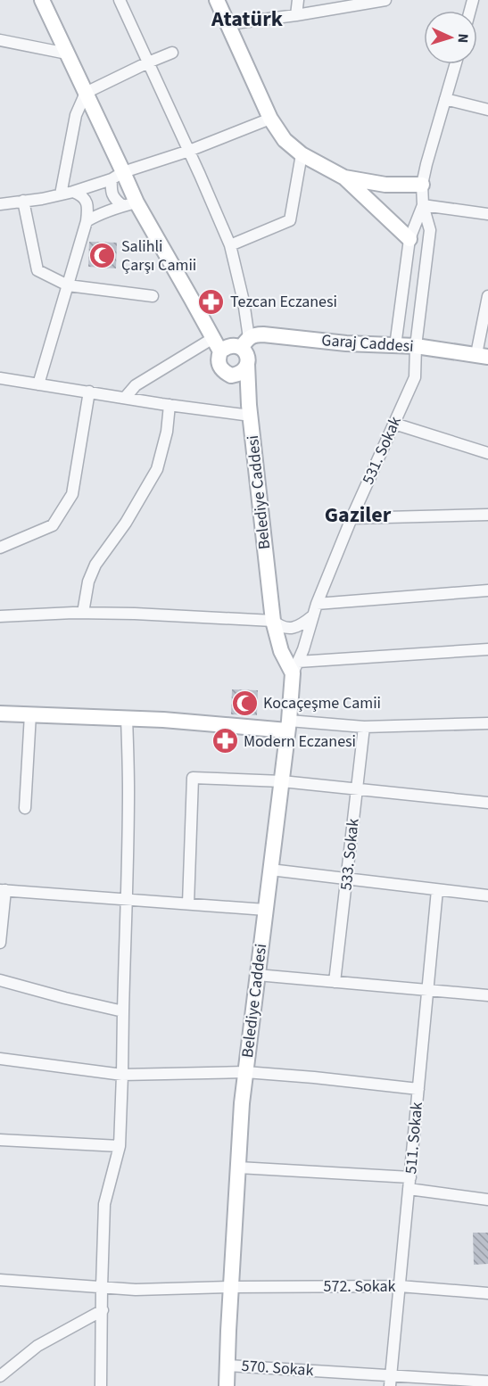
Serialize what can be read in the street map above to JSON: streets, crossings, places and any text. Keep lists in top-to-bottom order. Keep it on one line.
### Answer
{"streets":{"street":["Garaj Caddesi","531. Sokak","Belediye Caddesi","533. Sokak","511. Sokak","572. Sokak","570. Sokak"]},"crossings":[["Garaj Caddesi","531. Sokak"],["Garaj Caddesi","Belediye Caddesi"],["531. Sokak","Belediye Caddesi"],["Belediye Caddesi","572. Sokak"],["Belediye Caddesi","570. Sokak"],["511. Sokak","572. Sokak"],["511. Sokak","570. Sokak"]],"districts":["Atatürk","Gaziler"],"places":{"mosque":["Salihli Çarşı Camii","Kocaçeşme Camii"],"pharmacy":["Tezcan Eczanesi","Modern Eczanesi"]},"north":"right"}
